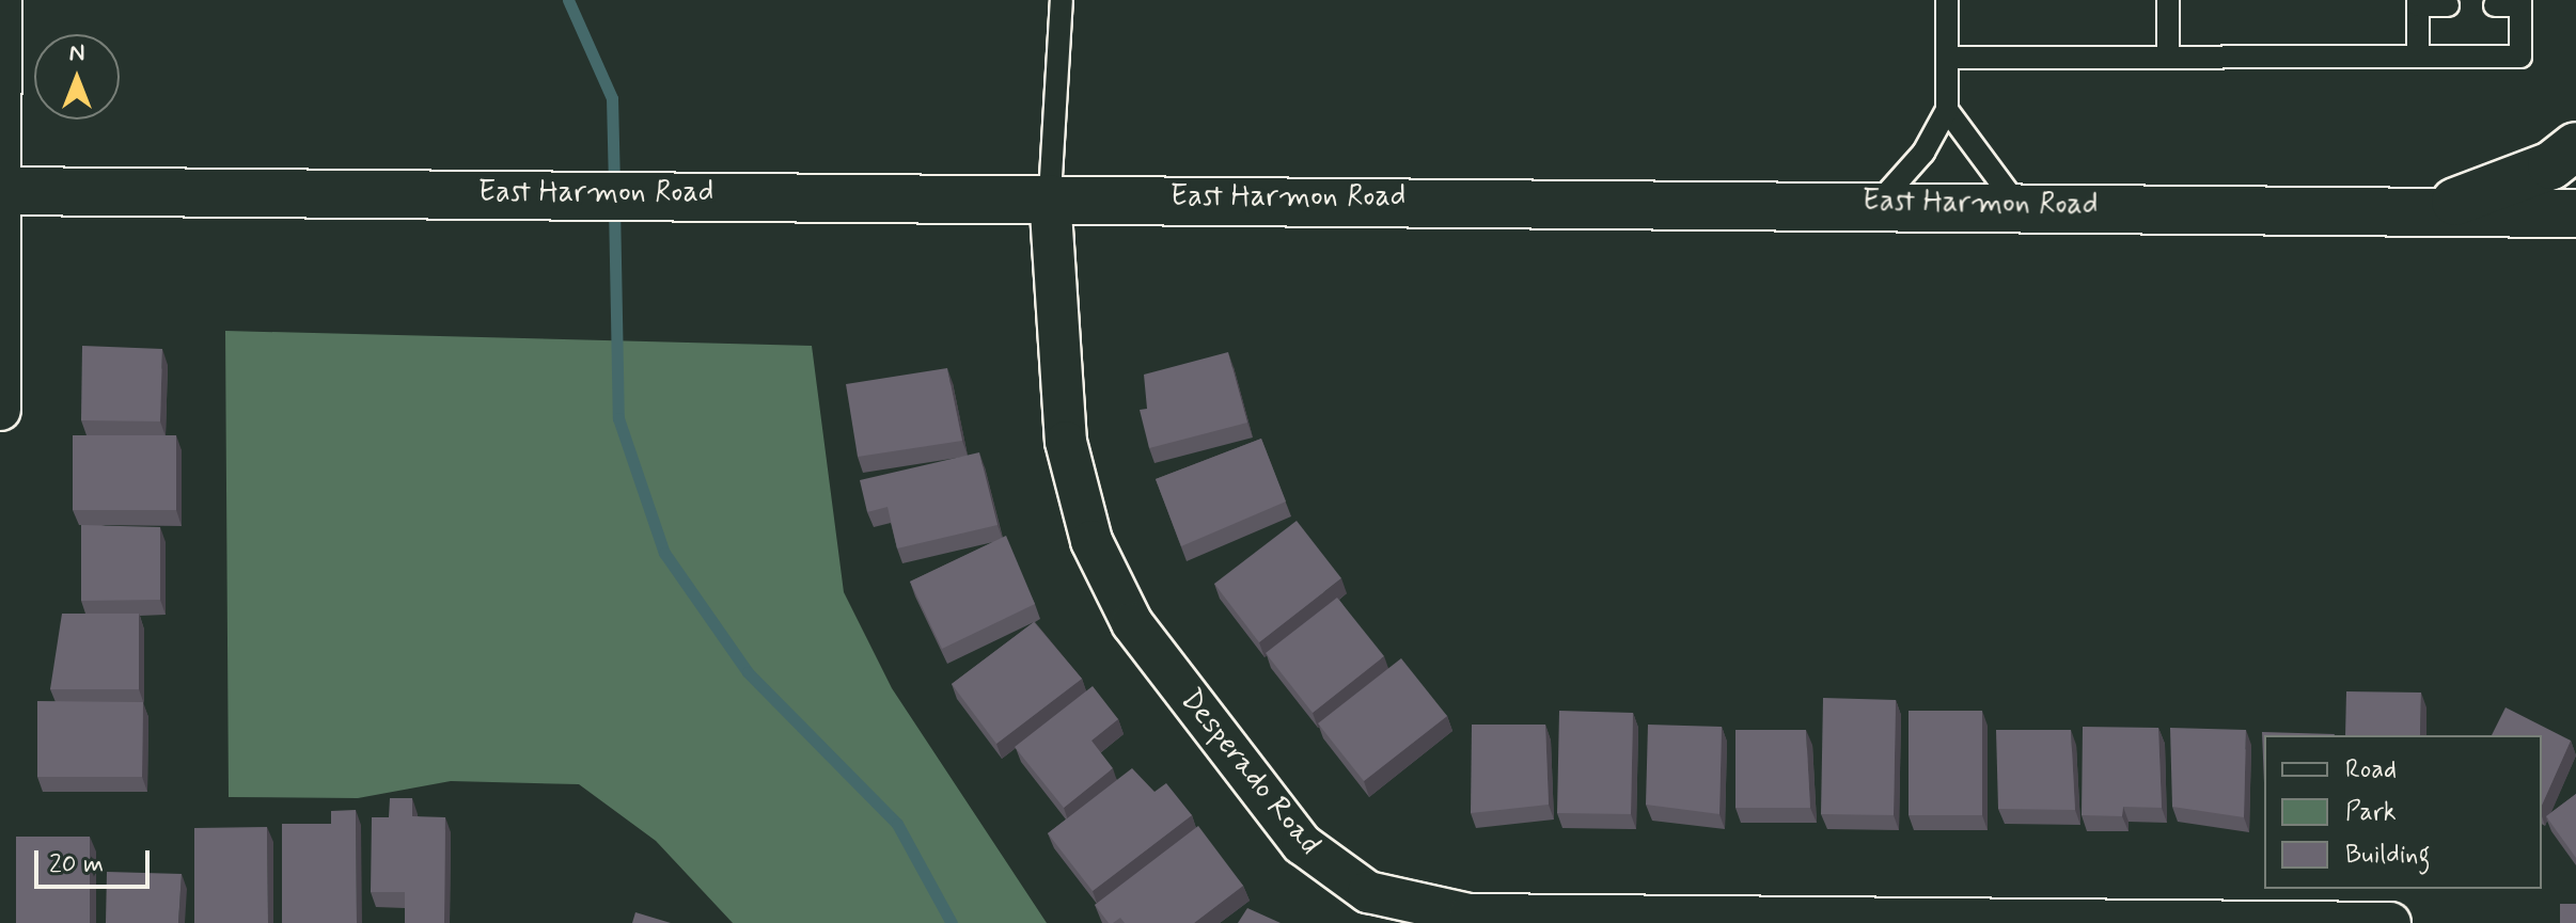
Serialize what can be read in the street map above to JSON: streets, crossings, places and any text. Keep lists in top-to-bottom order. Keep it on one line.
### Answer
{"streets":{"main road":["East Harmon Road"],"street":["Desperado Road"]},"crossings":[["East Harmon Road","Desperado Road"]],"legend":["Road","Park","Building"],"scale_bar":"20 m","north":"top"}
